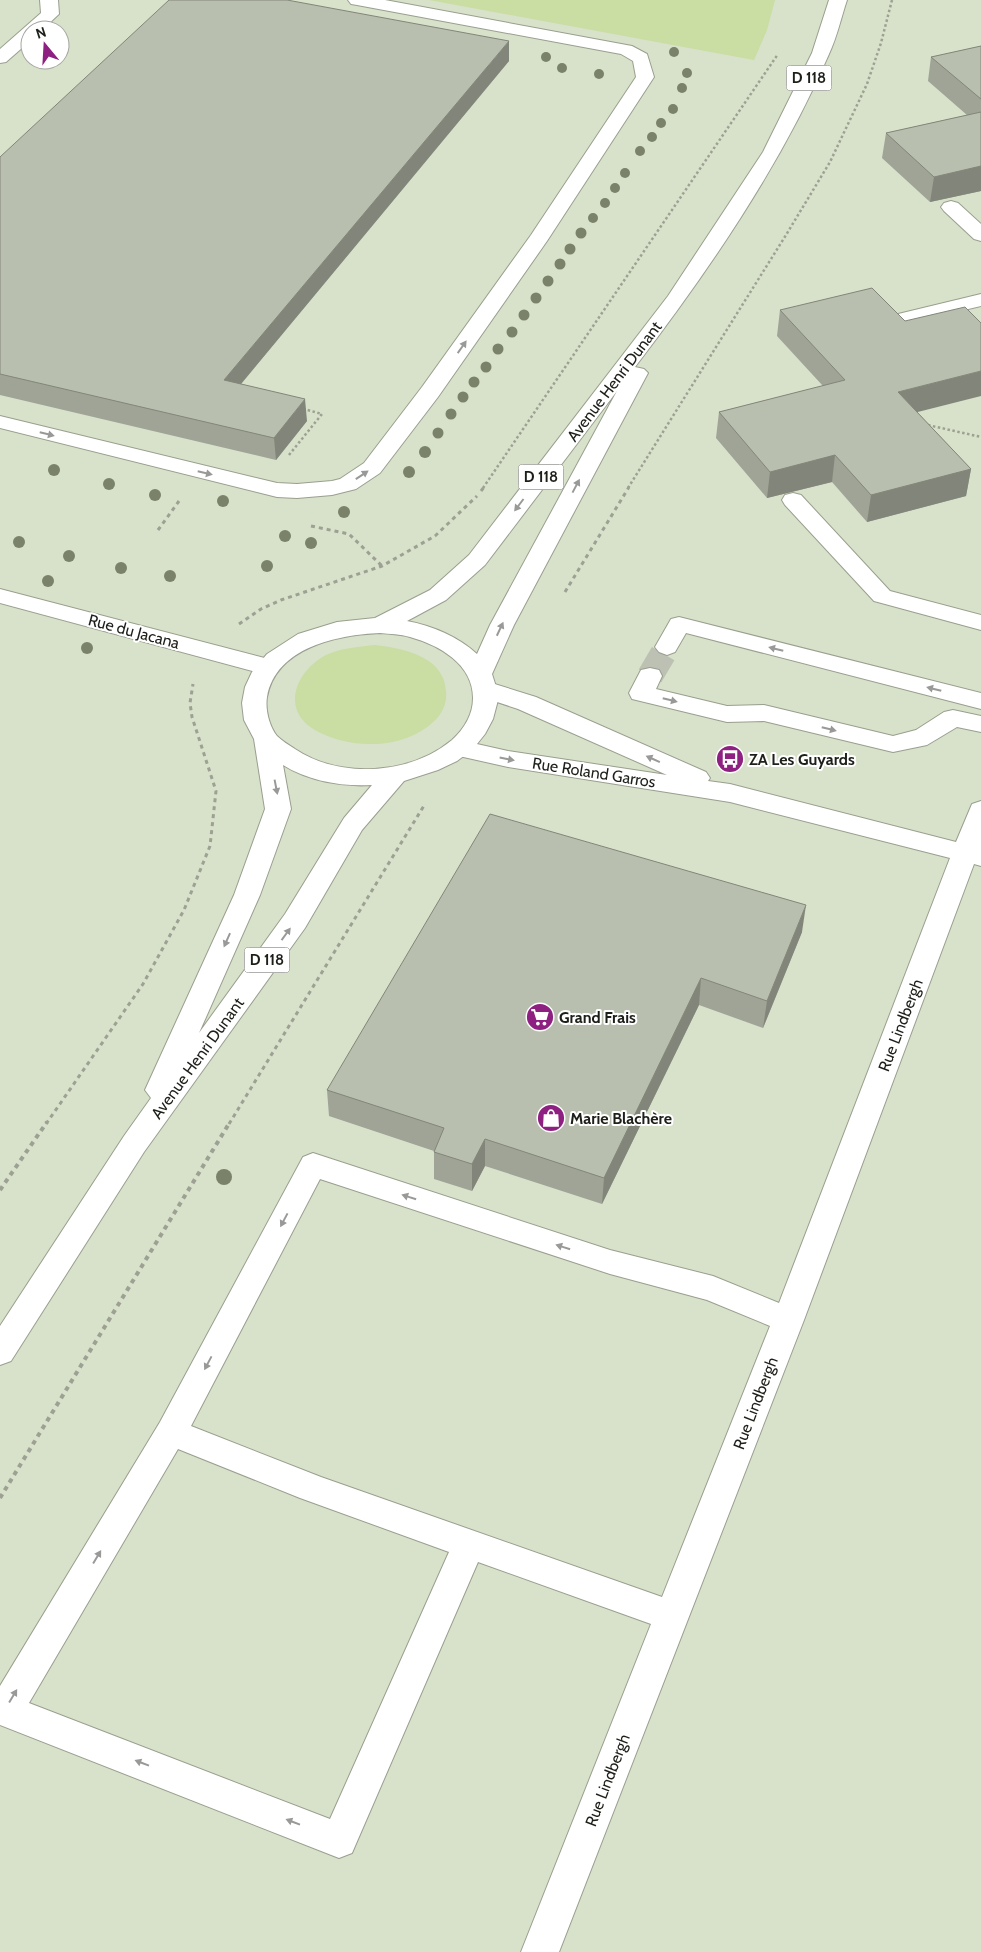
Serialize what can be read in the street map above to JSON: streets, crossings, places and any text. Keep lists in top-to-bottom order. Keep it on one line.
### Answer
{"streets":{"main road":["D 118","Avenue Henri Dunant","Rue du Jacana","Rue Roland Garros","Rue Lindbergh"]},"crossings":[["Avenue Henri Dunant","Rue Roland Garros"],["Rue Roland Garros","Rue Lindbergh"]],"places":{"bus stop":["ZA Les Guyards"],"supermarket":["Grand Frais"],"shop":["Marie Blachère"]},"north":"top"}
